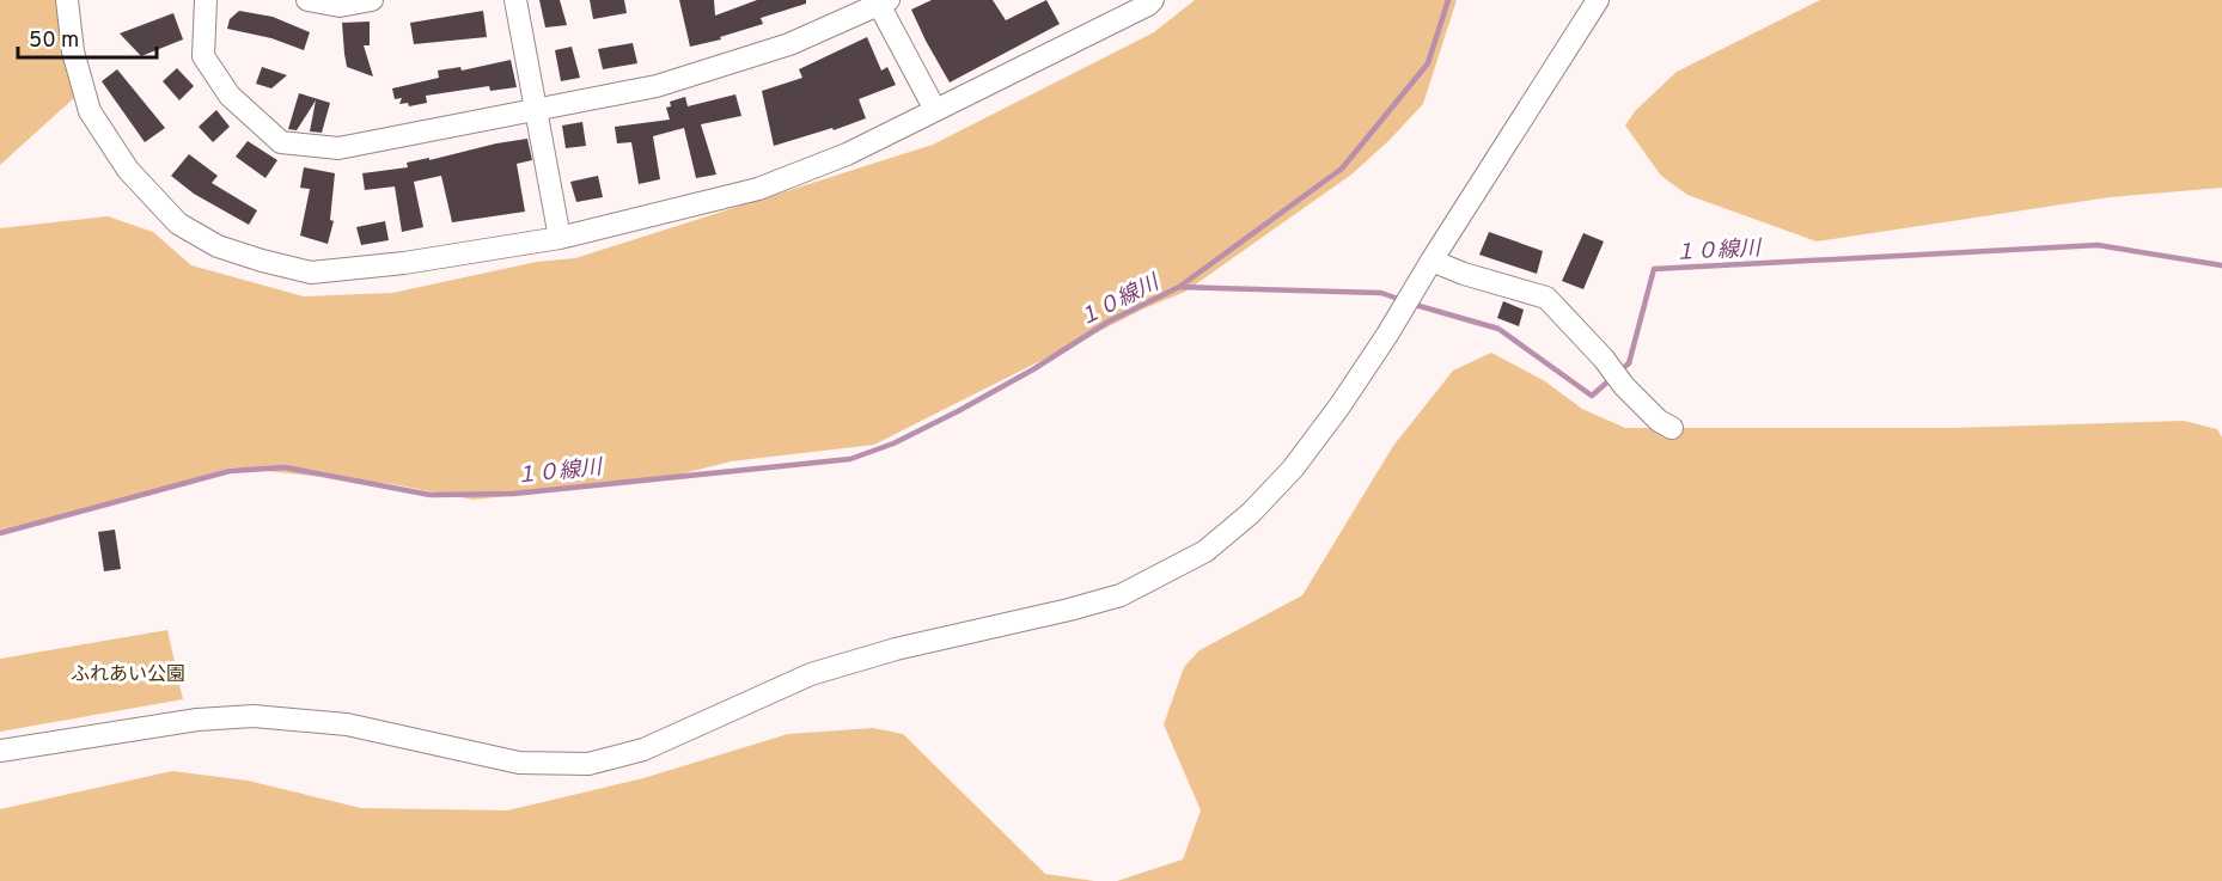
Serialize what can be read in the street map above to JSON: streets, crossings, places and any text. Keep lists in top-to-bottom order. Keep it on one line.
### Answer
{"water":["１０線川"],"parks":["ふれあい公園"],"scale_bar":"50 m"}
